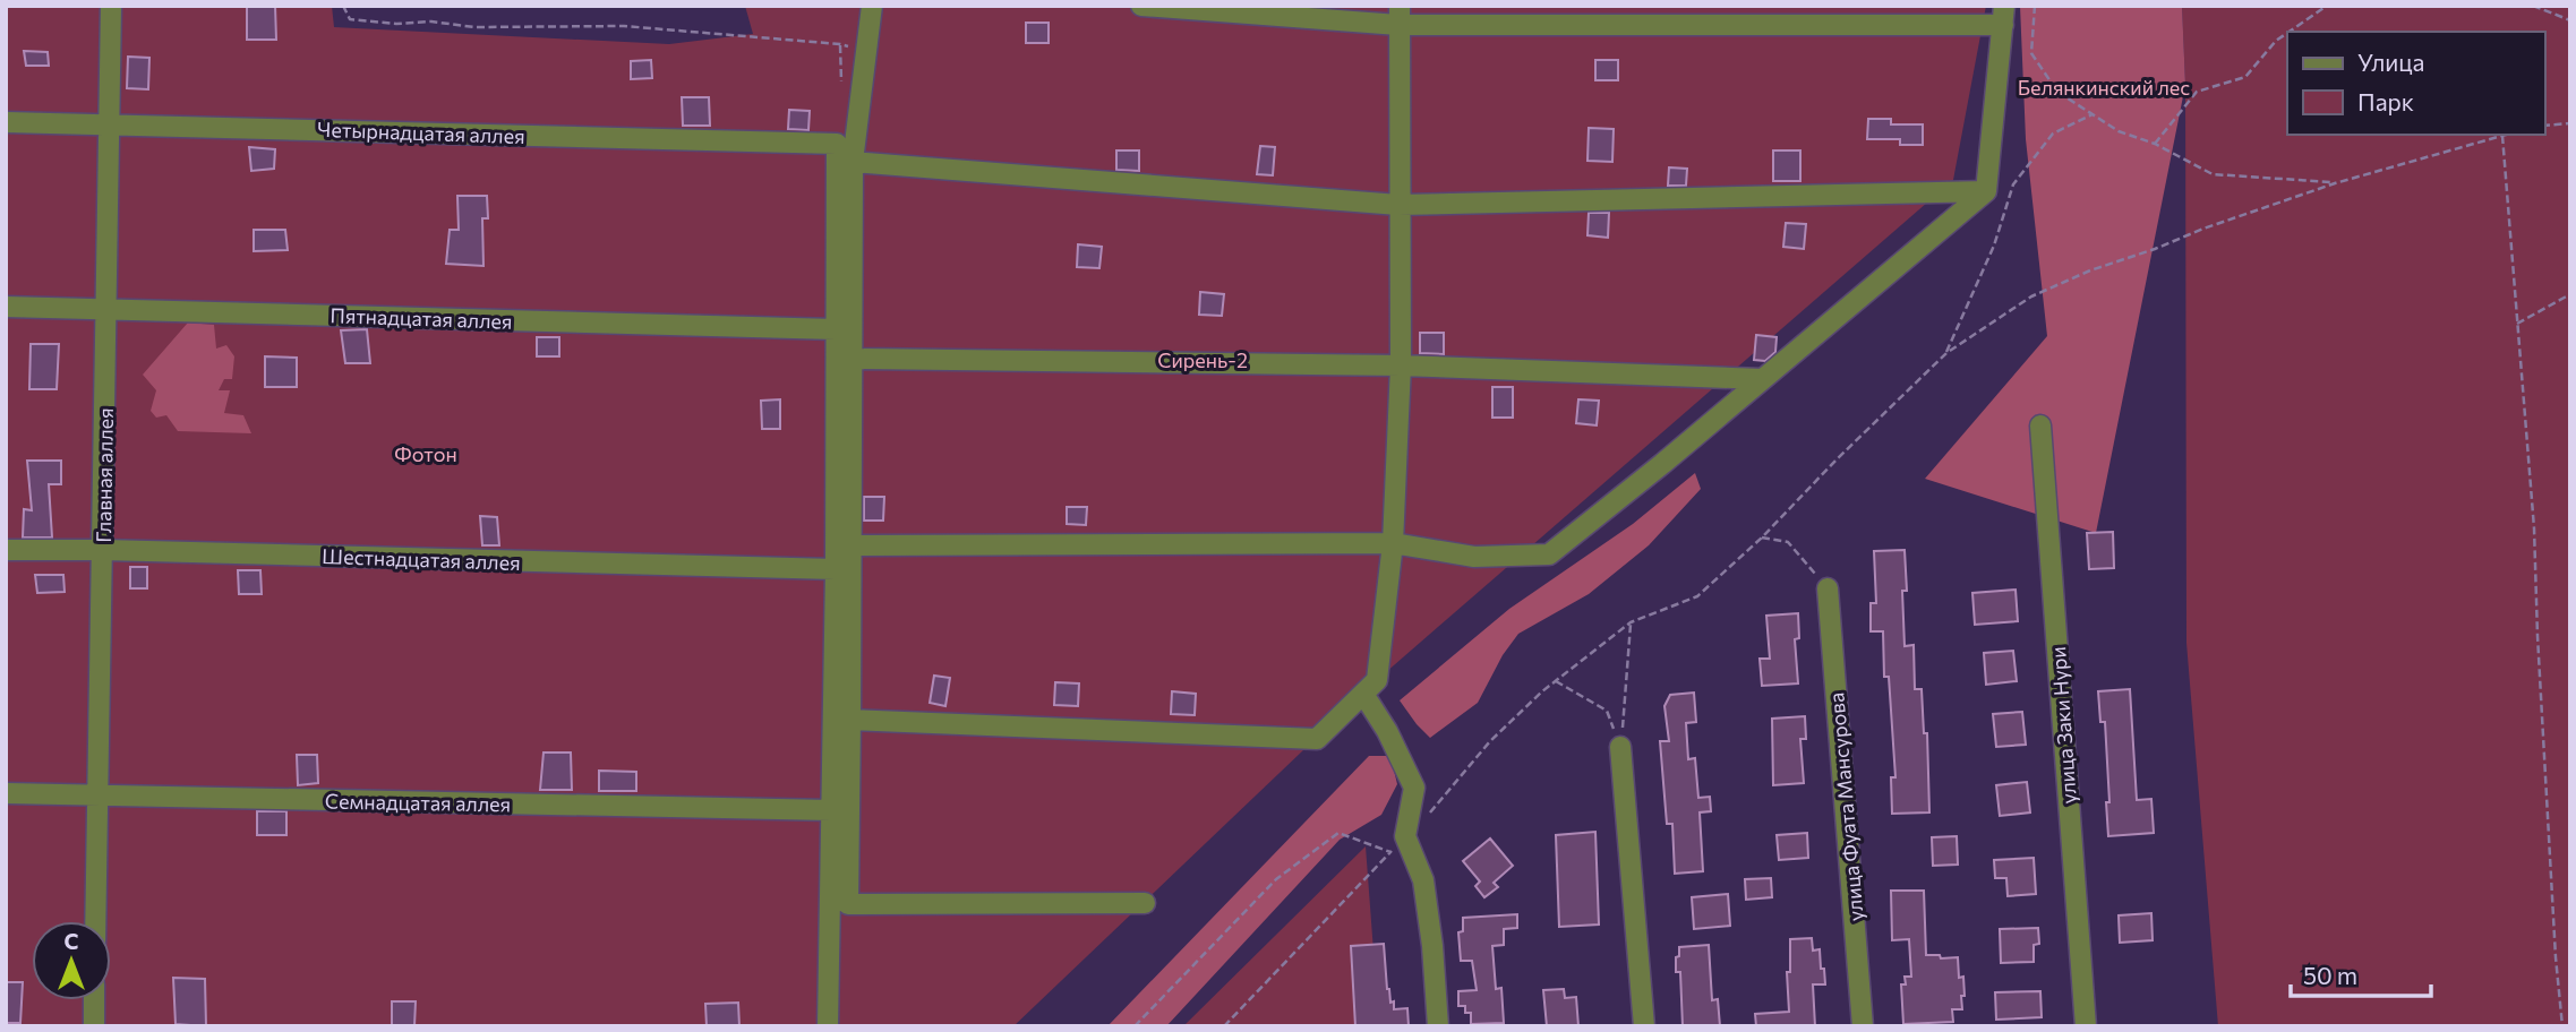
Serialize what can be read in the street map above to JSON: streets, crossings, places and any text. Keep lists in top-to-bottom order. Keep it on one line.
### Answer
{"streets":{"street":["Четырнадцатая аллея","Пятнадцатая аллея","Главная аллея","Шестнадцатая аллея","улица Заки Нури","Семнадцатая аллея","улица Фуата Мансурова"]},"crossings":[["Четырнадцатая аллея","Пятнадцатая аллея"],["Четырнадцатая аллея","Главная аллея"],["Пятнадцатая аллея","Главная аллея"],["Главная аллея","Шестнадцатая аллея"],["Главная аллея","Семнадцатая аллея"]],"parks":["Белянкинский лес","Сирень-2","Фотон"],"legend":["Улица","Парк"],"scale_bar":"50 m","north":"top"}
